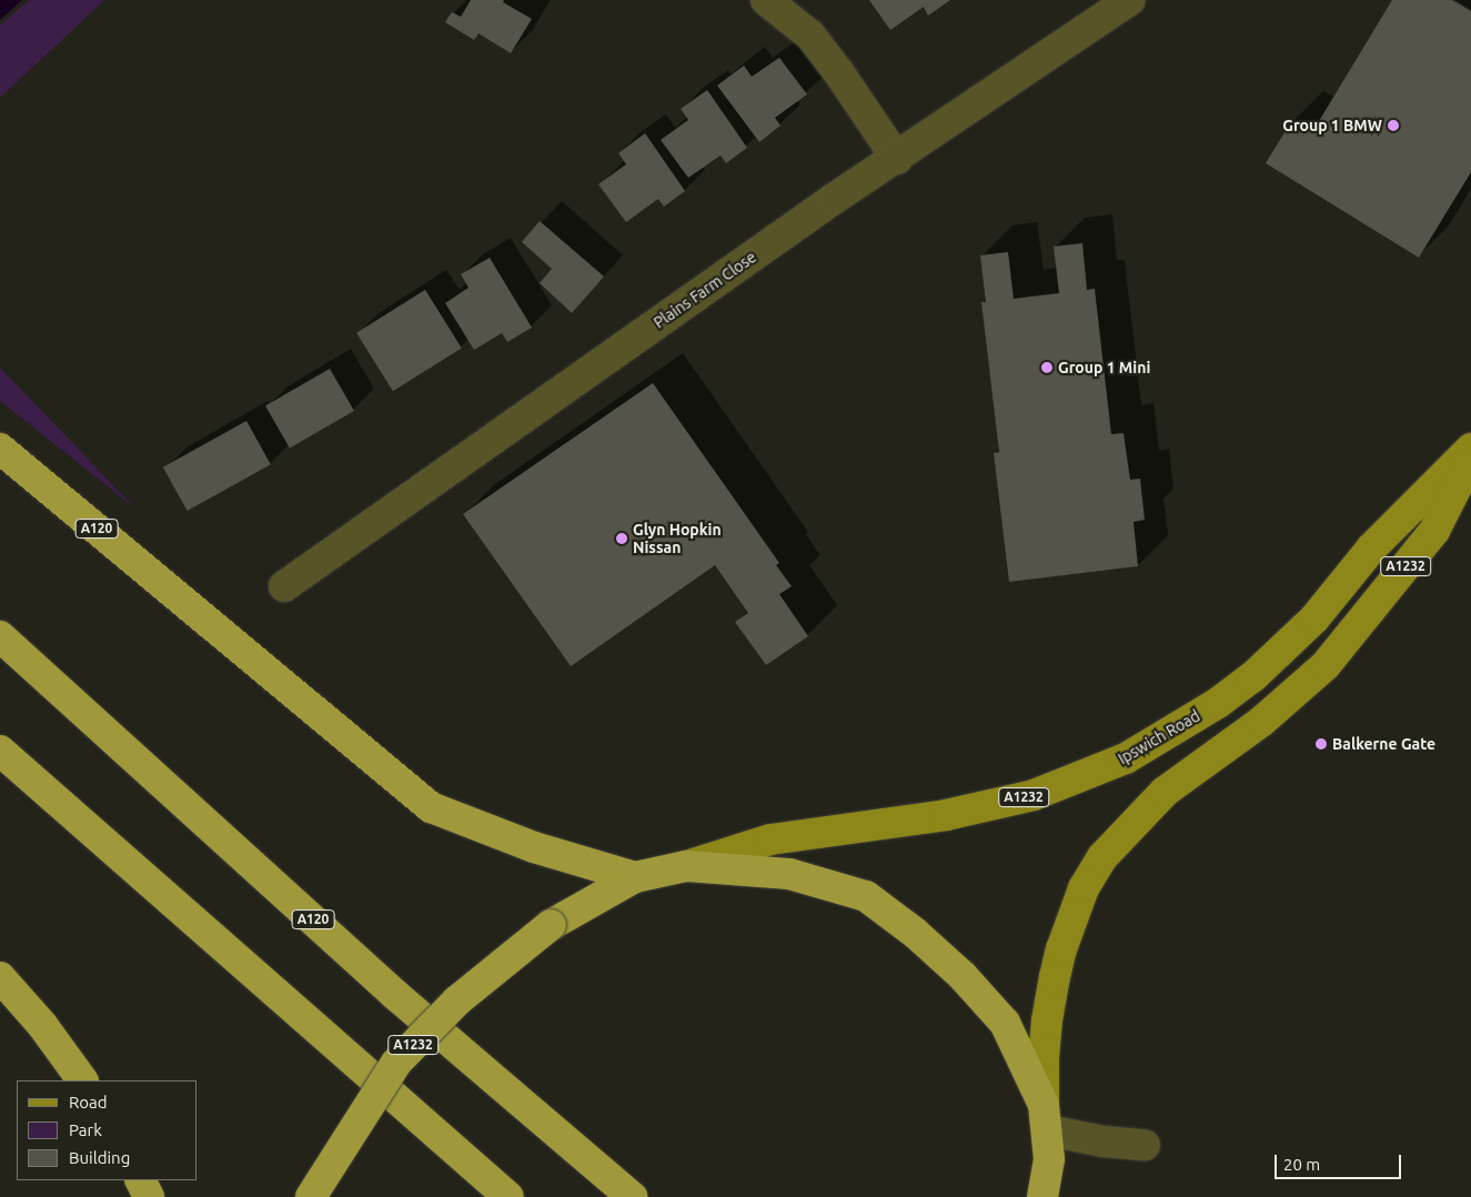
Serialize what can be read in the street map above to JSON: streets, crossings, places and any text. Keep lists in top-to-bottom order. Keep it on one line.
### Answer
{"streets":{"highway":["A120","A1232"],"main road":["Ipswich Road"],"street":["Plains Farm Close"]},"crossings":[["A120","A1232"],["A1232","Ipswich Road"]],"places":["Group 1 BMW","Group 1 Mini","Glyn Hopkin Nissan","Balkerne Gate"],"legend":["Road","Park","Building"],"scale_bar":"20 m"}
